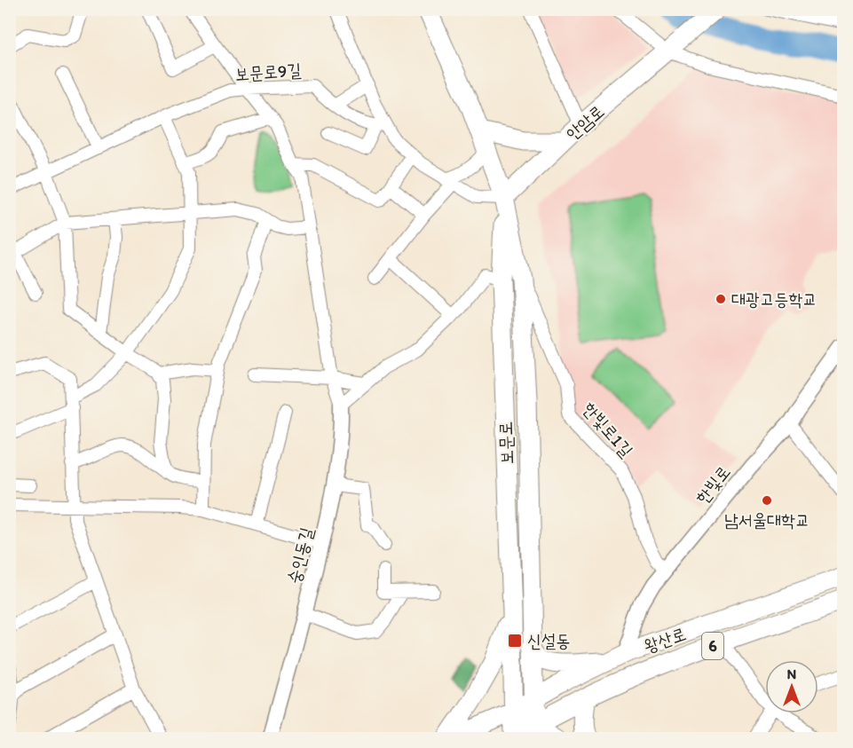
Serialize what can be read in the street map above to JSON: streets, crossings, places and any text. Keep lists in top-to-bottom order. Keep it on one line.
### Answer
{"streets":{"main road":["안암로","보문로","왕산로","6"],"street":["보문로9길","한빛로1길","한빛로","숭인동길"]},"crossings":[["보문로9길","숭인동길"],["안암로","보문로"],["한빛로1길","보문로"],["한빛로1길","한빛로"],["보문로","왕산로"],["한빛로","왕산로"]],"places":{"other":["대광고등학교","남서울대학교"],"transit":["신설동"]},"north":"top"}
